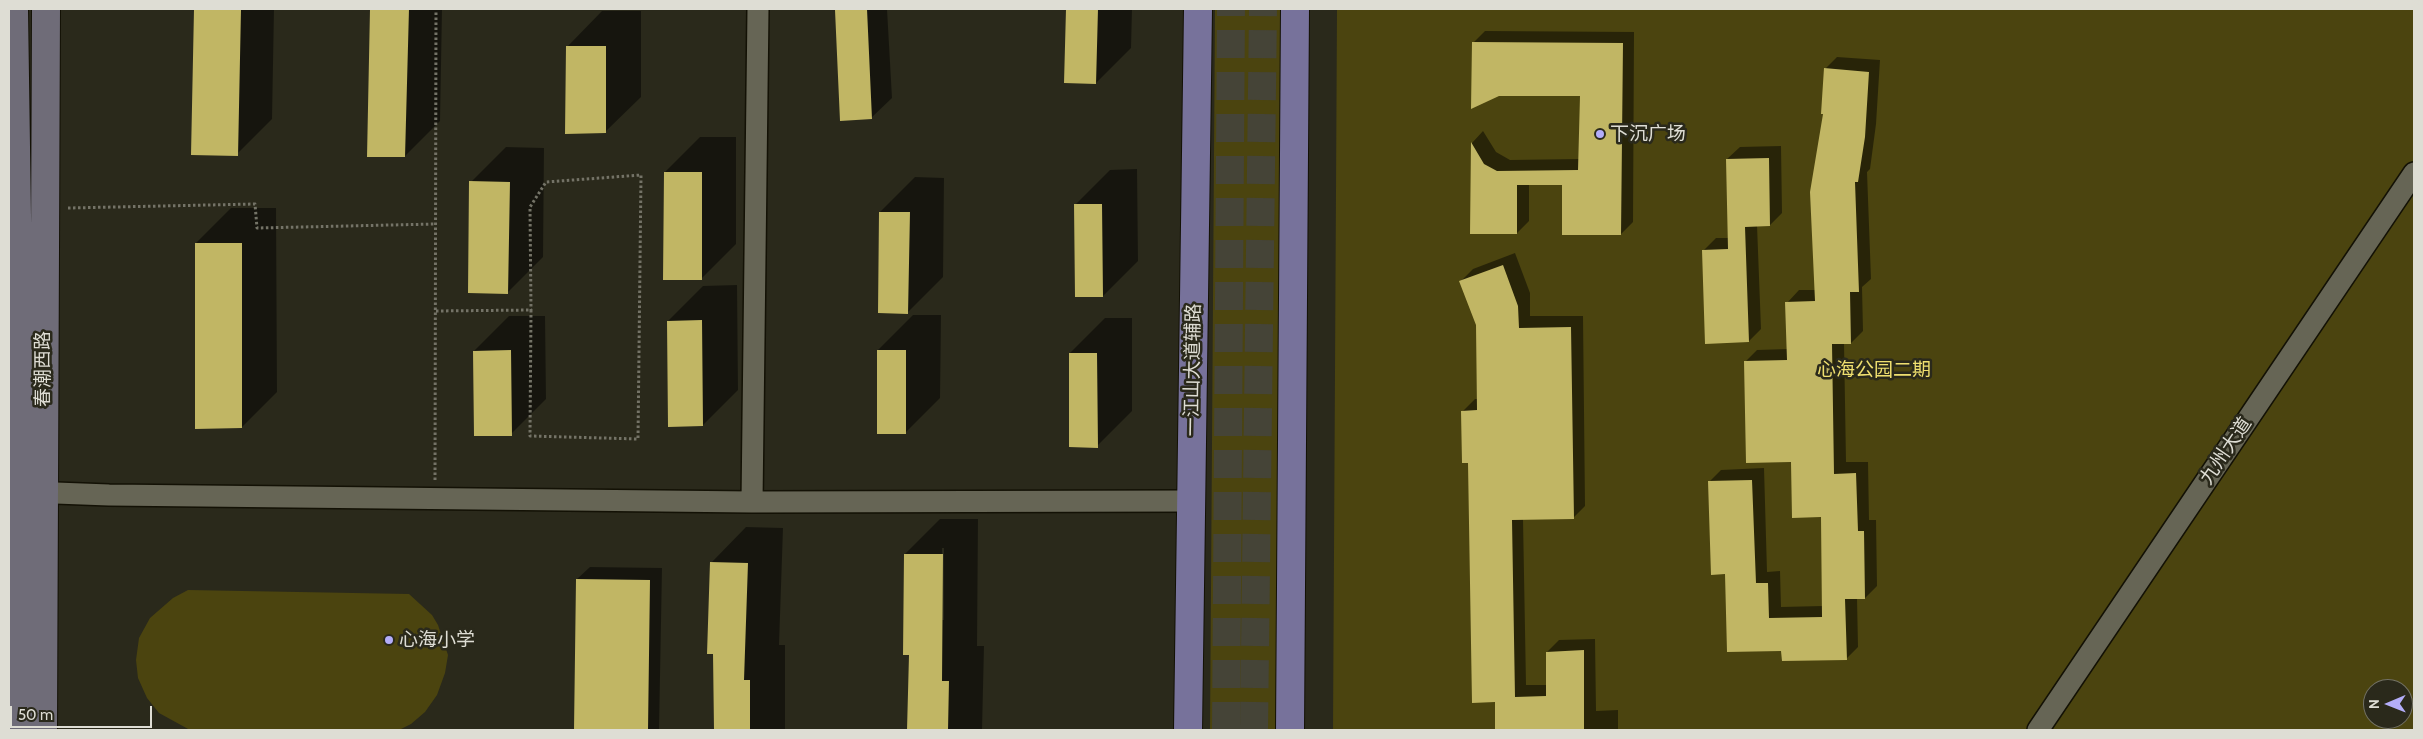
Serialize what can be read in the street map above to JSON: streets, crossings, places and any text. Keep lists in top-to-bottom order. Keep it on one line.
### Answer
{"streets":{"main road":["春潮西路","一江山大道辅路"],"street":["九州大道"]},"parks":["心海公园二期"],"places":["下沉广场","心海小学"],"scale_bar":"50 m","north":"left"}
